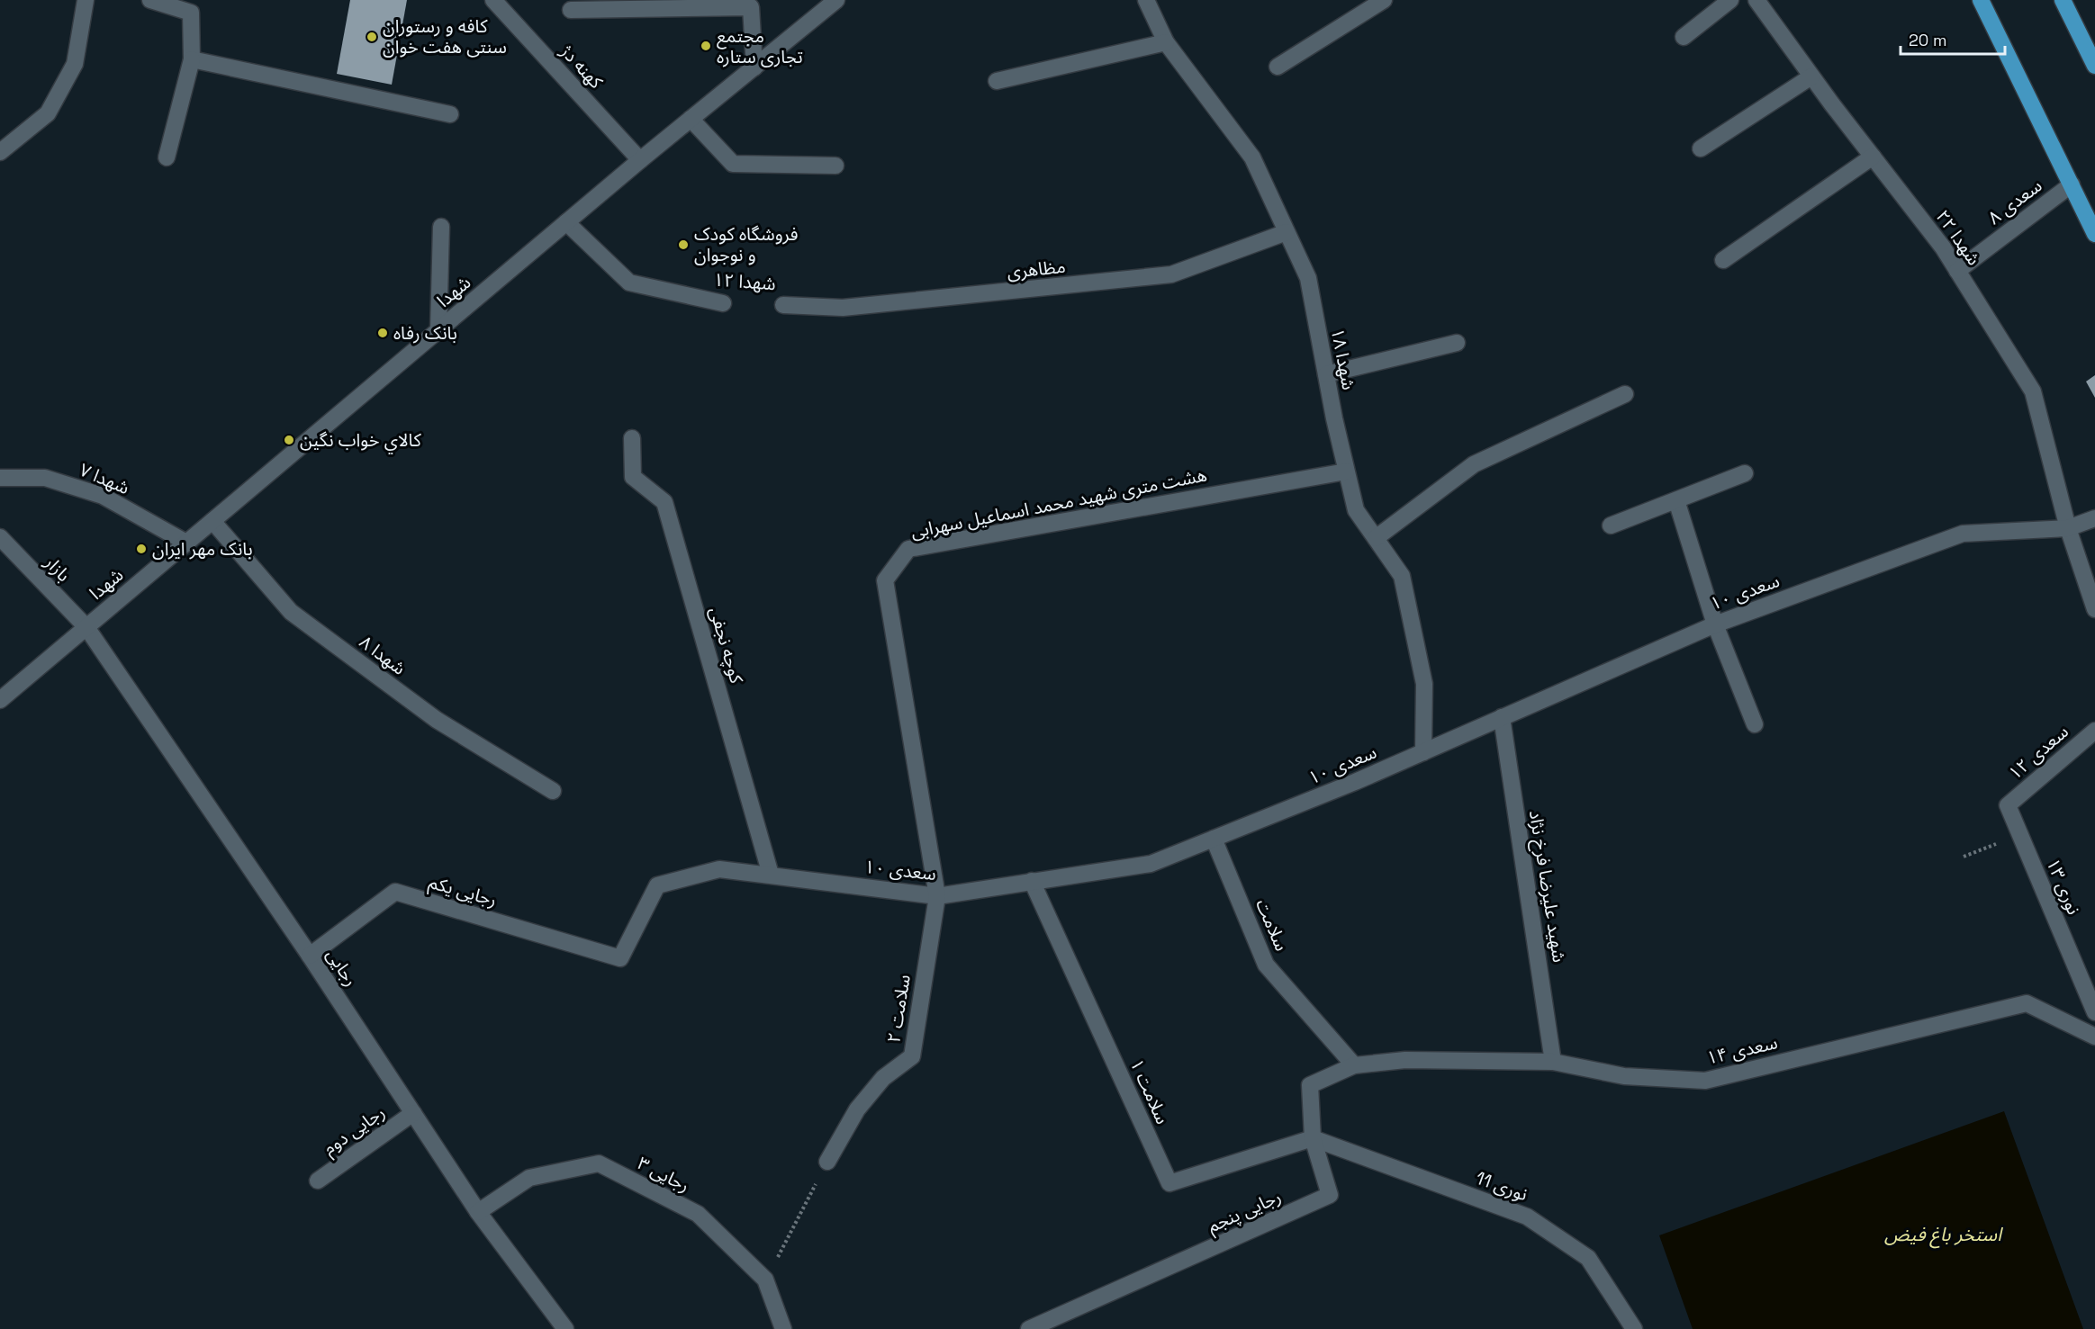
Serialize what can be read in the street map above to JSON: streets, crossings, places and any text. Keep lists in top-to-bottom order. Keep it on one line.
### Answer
{"streets":{"street":["کهنه دژ","سعدی ۸","شهدا ۲۲","مظاهری","شهدا ۱۲","شهدا","شهدا ۱۸","شهدا ۷","هشت متری شهید محمد اسماعیل سهرابی","بازار","سعدی ۱۰","کوچه نجفی","شهدا ۸","سعدی ۱۲","شهید علیرضا فرخ نژاد","نوری ۱۳","رجایی یکم","سلامت","رجایی","سلامت ۲","سعدی ۱۴","سلامت ۱","رجایی دوم","رجایی ۳","نوری 11","رجایی پنجم"]},"crossings":[["کهنه دژ","شهدا"],["سعدی ۸","شهدا ۲۲"],["شهدا ۲۲","سعدی ۱۰"],["مظاهری","شهدا ۱۸"],["شهدا ۱۲","شهدا"],["شهدا","شهدا ۷"],["شهدا","بازار"],["شهدا","شهدا ۸"],["شهدا","رجایی"],["شهدا ۱۸","هشت متری شهید محمد اسماعیل سهرابی"],["شهدا ۱۸","سعدی ۱۰"],["هشت متری شهید محمد اسماعیل سهرابی","سعدی ۱۰"],["هشت متری شهید محمد اسماعیل سهرابی","سلامت ۲"],["بازار","رجایی"],["سعدی ۱۰","کوچه نجفی"],["سعدی ۱۰","شهید علیرضا فرخ نژاد"],["سعدی ۱۰","رجایی یکم"],["سعدی ۱۰","سلامت"],["سعدی ۱۰","سلامت ۲"],["سعدی ۱۰","سلامت ۱"],["سعدی ۱۲","نوری ۱۳"],["شهید علیرضا فرخ نژاد","سعدی ۱۴"],["رجایی یکم","رجایی"],["سلامت","سعدی ۱۴"],["سلامت","رجایی پنجم"],["رجایی","رجایی دوم"],["رجایی","رجایی ۳"],["سعدی ۱۴","رجایی پنجم"],["سلامت ۱","نوری 11"],["سلامت ۱","رجایی پنجم"],["نوری 11","رجایی پنجم"]],"water":["استخر باغ فیض"],"places":["کافه و رستوران سنتی هفت خوان","مجتمع تجاری ستاره","فروشگاه کودک و نوجوان","بانک رفاه","كالاي خواب نگين","بانک مهر ایران"],"scale_bar":"20 m"}
